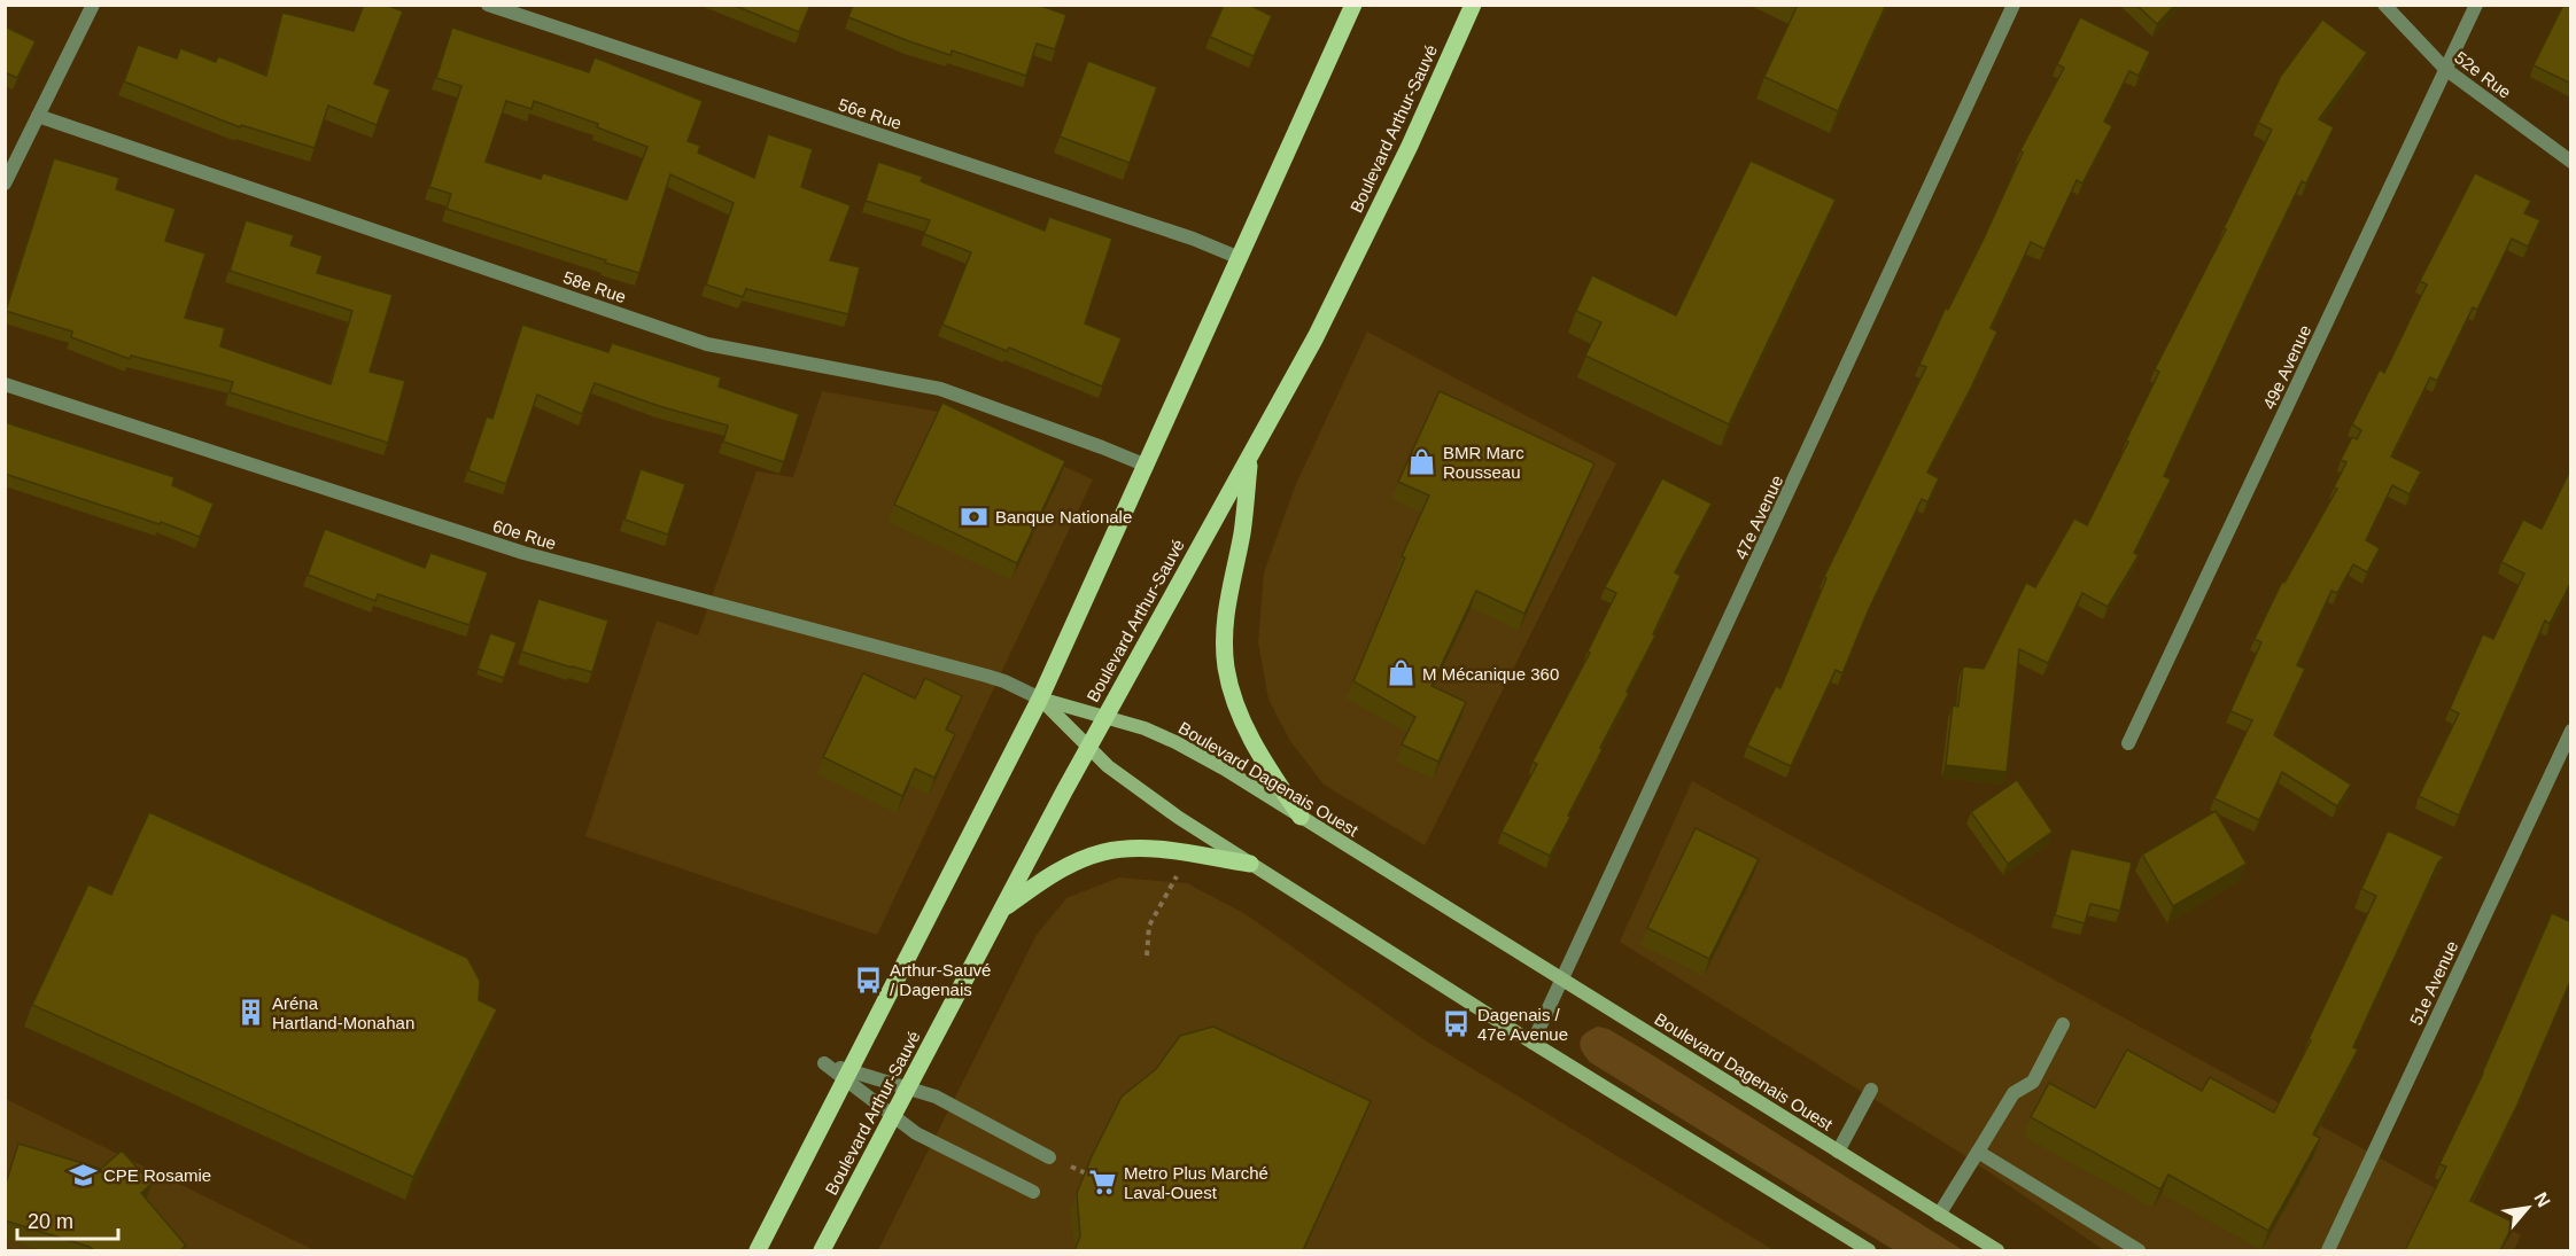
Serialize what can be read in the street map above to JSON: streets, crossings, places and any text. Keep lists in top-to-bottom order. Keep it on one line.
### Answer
{"streets":{"main road":["Boulevard Arthur-Sauvé","Boulevard Dagenais Ouest"],"street":["52e Rue","56e Rue","58e Rue","49e Avenue","47e Avenue","60e Rue","51e Avenue"]},"crossings":[["52e Rue","49e Avenue"],["Boulevard Arthur-Sauvé","Boulevard Dagenais Ouest"],["47e Avenue","Boulevard Dagenais Ouest"],["60e Rue","Boulevard Dagenais Ouest"]],"places":{"shop":["BMR Marc Rousseau","M Mécanique 360"],"bank":["Banque Nationale"],"bus stop":["Arthur-Sauvé / Dagenais","Dagenais / 47e Avenue"],"building":["Aréna Hartland-Monahan"],"school or university":["CPE Rosamie"],"supermarket":["Metro Plus Marché Laval-Ouest"]},"scale_bar":"20 m","north":"top right"}
